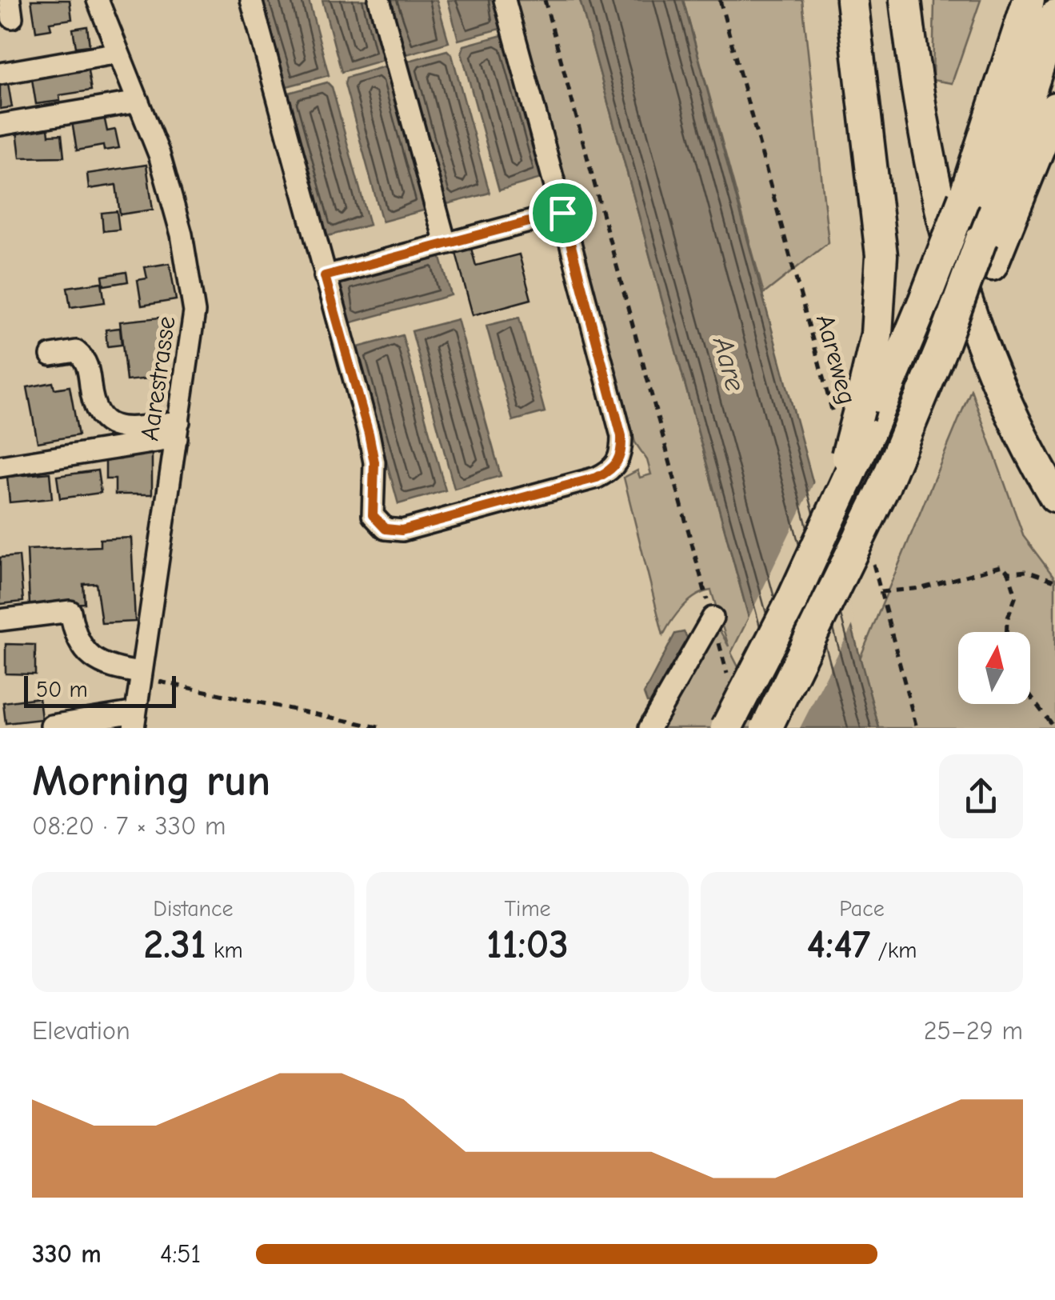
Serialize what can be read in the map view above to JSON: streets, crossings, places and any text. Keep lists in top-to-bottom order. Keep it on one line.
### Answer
{"streets":{"street":["Aarestrasse"],"path":["Aareweg"]},"water":["Aare"],"scale_bar":"50 m","north":"top","page":{"scale":"50 m","heading":["Morning run","08:20 · 7 × 330 m"],"stats":[["Distance","2.31 km"],["Time","11:03"],["Pace","4:47 /km"]],"chart":["Elevation","25–29 m"],"list":[{"name":"330 m","note":"4:51"}]}}
